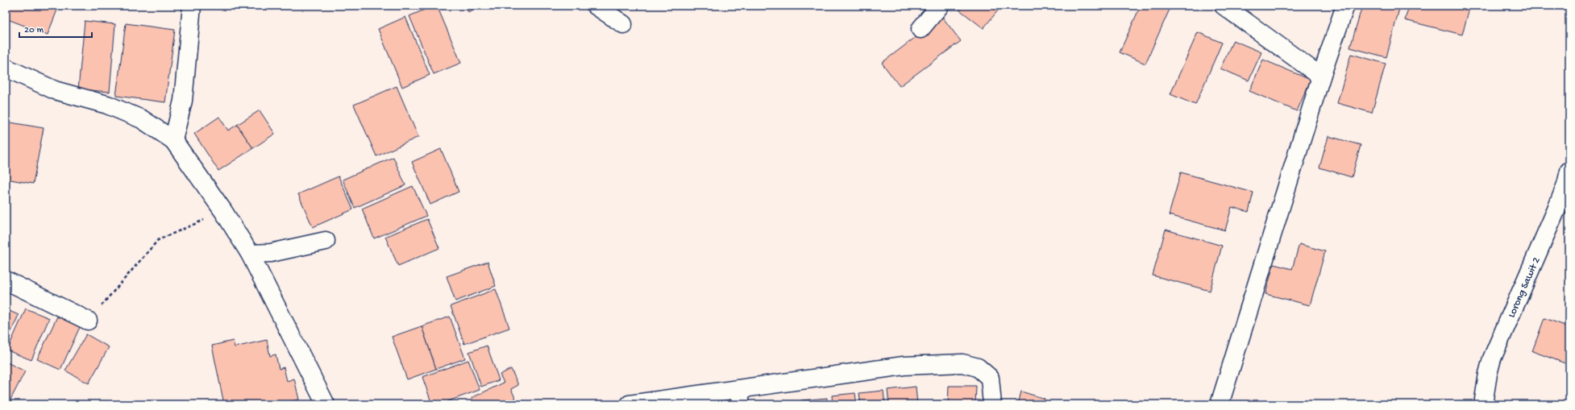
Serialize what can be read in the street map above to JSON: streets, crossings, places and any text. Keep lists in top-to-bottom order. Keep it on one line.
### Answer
{"streets":{"street":["Lorong Sawit 2"]},"scale_bar":"20 m"}
